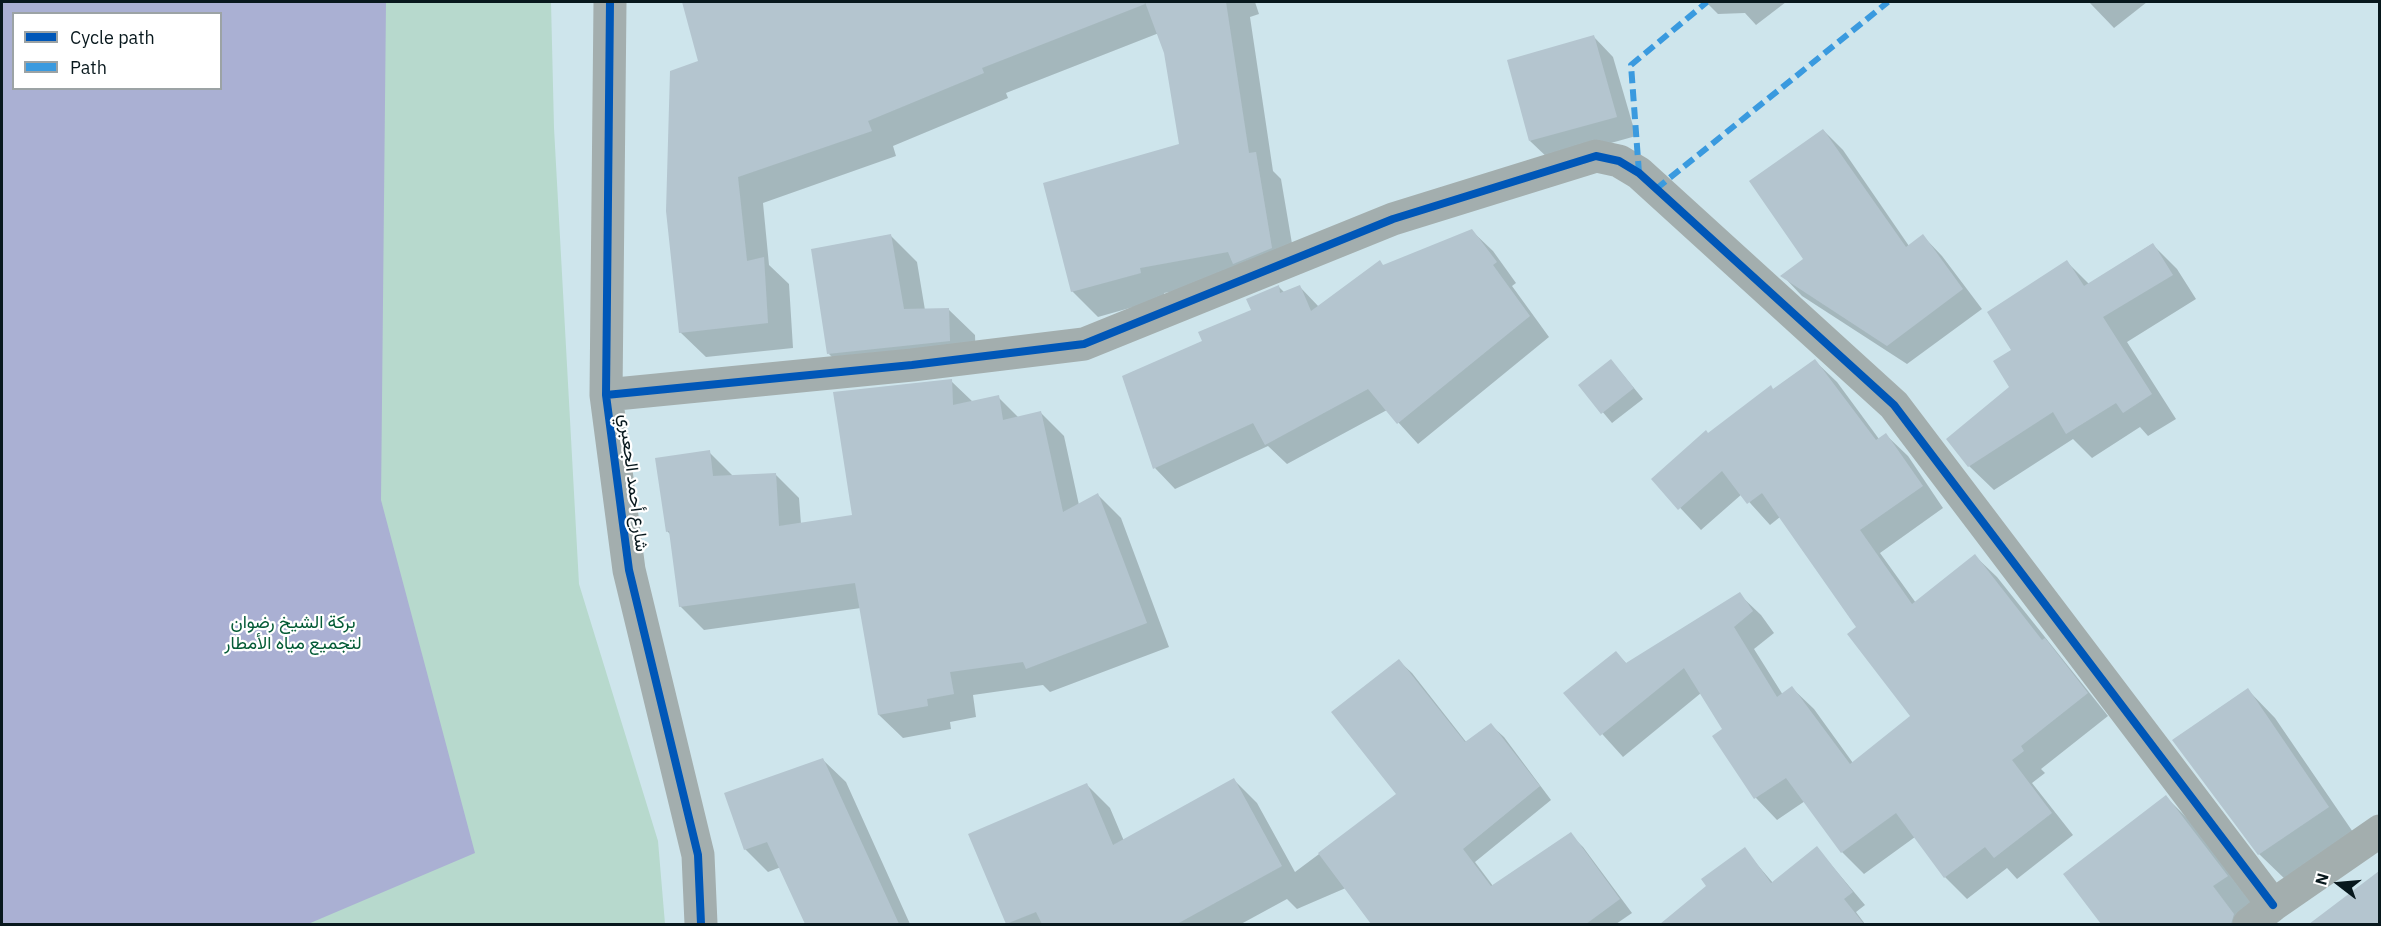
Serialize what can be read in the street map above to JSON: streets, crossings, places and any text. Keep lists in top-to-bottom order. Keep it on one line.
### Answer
{"streets":{"street":["شارع أحمد الجعبري"]},"parks":["بركة الشيخ رضوان لتجميع مياه الأمطار"],"legend":["Cycle path","Path"],"north":"left"}
